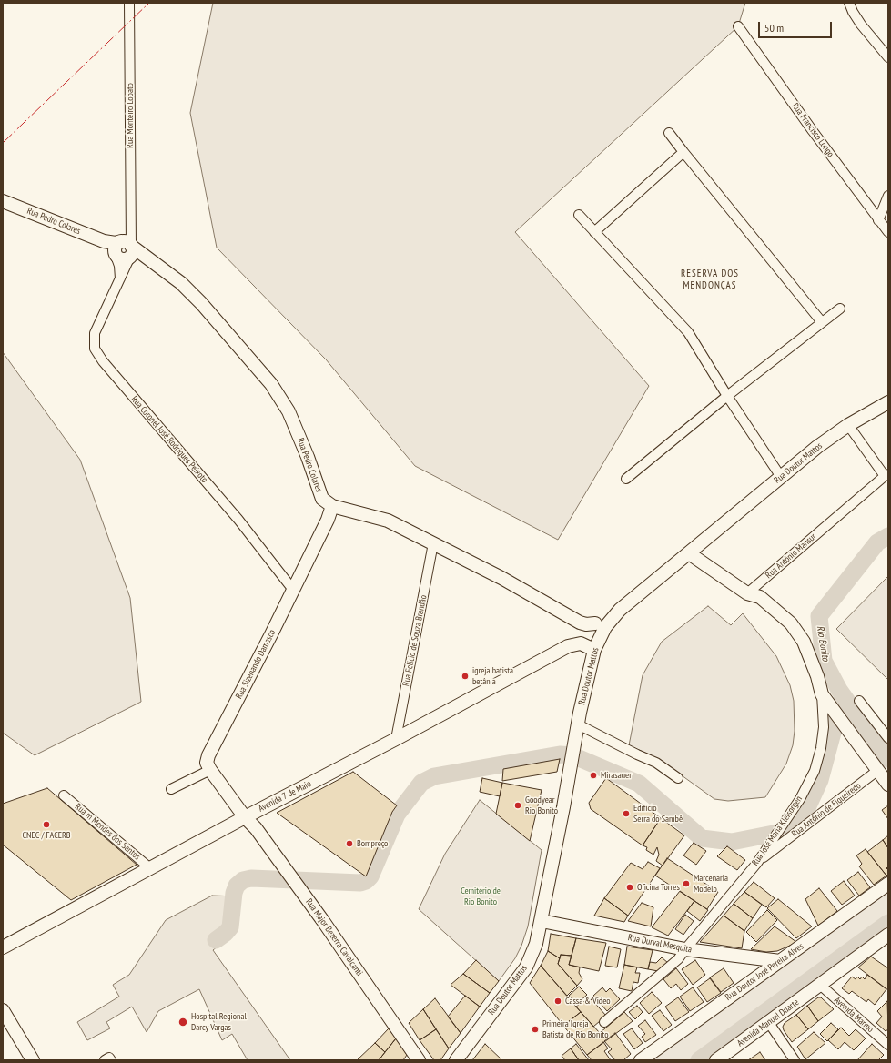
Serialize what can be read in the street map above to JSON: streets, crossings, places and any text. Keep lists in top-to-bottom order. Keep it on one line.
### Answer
{"streets":{"main road":["Rua Pedro Colares","Rua Doutor Mattos","Rua Sizenando Damasco","Avenida 7 de Maio","Rua José Maria Kleisorgen","Rua Major Bezerra Cavalcanti","Rua Durval Mesquita","Rua Doutor José Pereira Alves","Avenida Manuel Duarte"],"street":["Rua Monteiro Lobato","Rua Francisco Longo","Rua Coronel José Rodrigues Peixoto","Rua Antônio Mansur","Rua Felicio de Souza Brandão","Rua Antônio de Figueiredo","Rua m Mendes dos Santos","Avenida Marmo"]},"crossings":[["Rua Monteiro Lobato","Rua Pedro Colares"],["Rua Monteiro Lobato","Rua Coronel José Rodrigues Peixoto"],["Rua Pedro Colares","Rua Coronel José Rodrigues Peixoto"],["Rua Pedro Colares","Rua Felicio de Souza Brandão"],["Rua Pedro Colares","Rua Sizenando Damasco"],["Rua Pedro Colares","Avenida 7 de Maio"],["Rua Coronel José Rodrigues Peixoto","Rua Sizenando Damasco"],["Rua Doutor Mattos","Avenida 7 de Maio"],["Rua Doutor Mattos","Rua Durval Mesquita"],["Rua Antônio Mansur","Rua José Maria Kleisorgen"],["Rua Felicio de Souza Brandão","Avenida 7 de Maio"],["Rua Sizenando Damasco","Avenida 7 de Maio"],["Rua Sizenando Damasco","Rua Major Bezerra Cavalcanti"],["Avenida 7 de Maio","Rua m Mendes dos Santos"],["Avenida 7 de Maio","Rua Major Bezerra Cavalcanti"],["Rua Antônio de Figueiredo","Rua José Maria Kleisorgen"],["Rua José Maria Kleisorgen","Rua Durval Mesquita"],["Rua Durval Mesquita","Rua Doutor José Pereira Alves"],["Avenida Marmo","Avenida Manuel Duarte"]],"districts":["RESERVA DOS MENDONÇAS"],"water":["Rio Bonito"],"parks":["Cemitério de Rio Bonito"],"places":["igreja batista betânia","Mirasauer","Goodyear Rio Bonito","Edifício Serra do Sambê","CNEC / FACERB","Bompreço","Marcenaria Modelo","Oficina Torres","Cassa & Video","Hospital Regional Darcy Vargas","Primeira Igreja Batista de Rio Bonito"],"scale_bar":"50 m"}
